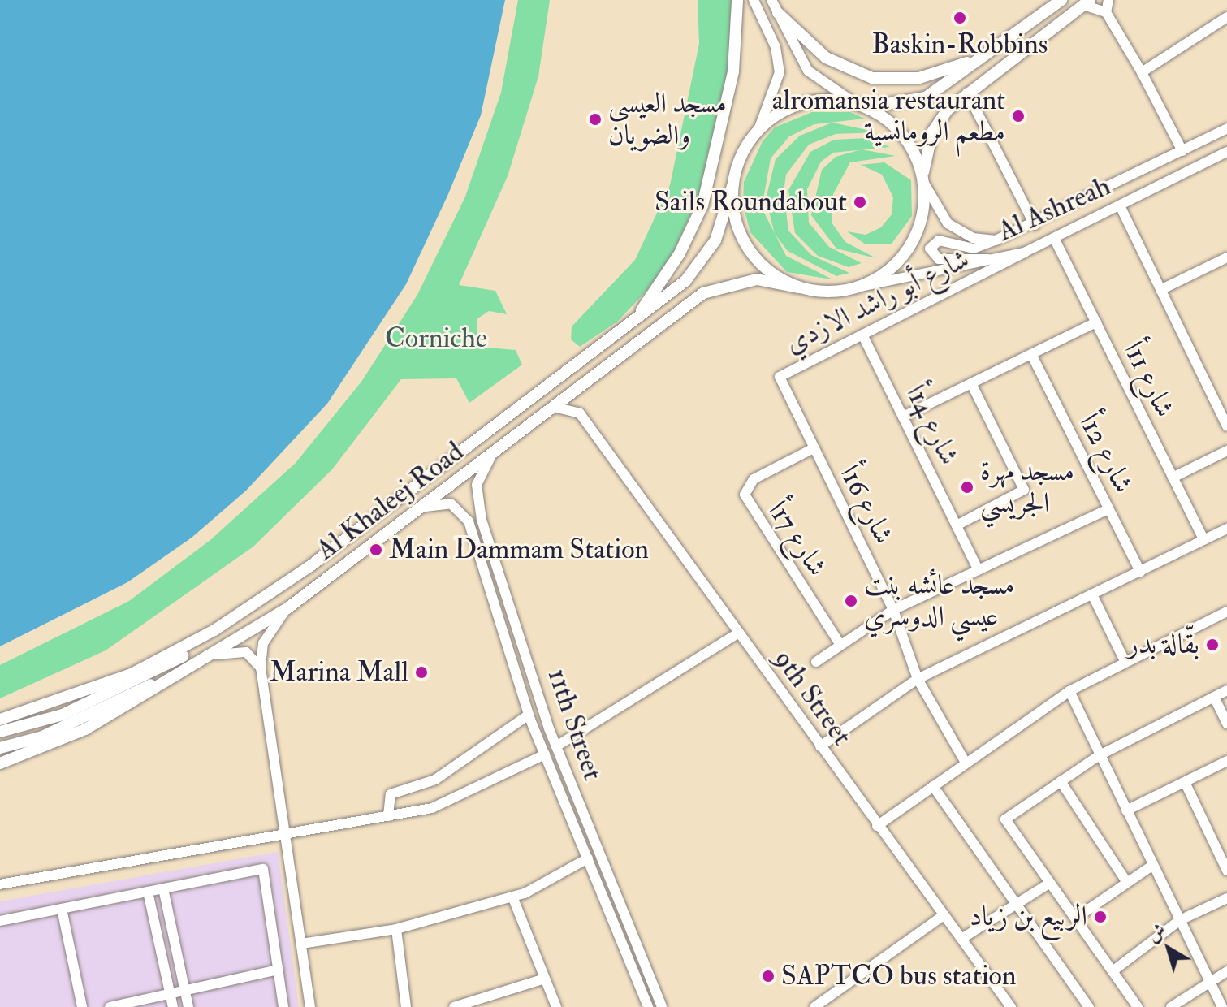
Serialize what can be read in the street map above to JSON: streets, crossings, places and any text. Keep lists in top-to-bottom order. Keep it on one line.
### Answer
{"streets":{"main road":["Al Khaleej Road"],"street":["Al Ashreah","شارع أبو راشد الازدي","شارع 11أ","شارع 14أ","شارع 12أ","شارع 16أ","شارع 17أ","9th Street","11th Street"]},"crossings":[["Al Ashreah","شارع أبو راشد الازدي"],["Al Ashreah","شارع 11أ"],["Al Ashreah","Al Khaleej Road"],["شارع أبو راشد الازدي","شارع 14أ"],["شارع أبو راشد الازدي","شارع 16أ"],["Al Khaleej Road","11th Street"],["شارع 16أ","شارع 17أ"]],"parks":["Corniche"],"places":["Baskin-Robbins","alromansia restaurant مطعم الرومانسية","مسجد العيسى والضويان","Sails Roundabout","مسجد مهرة الجريسي","Main Dammam Station","مسجد عائشه بنت عيسي الدوسري","بقّالة بدر","Marina Mall","الربيع بن زياد","SAPTCO bus station"],"north":"top left"}
